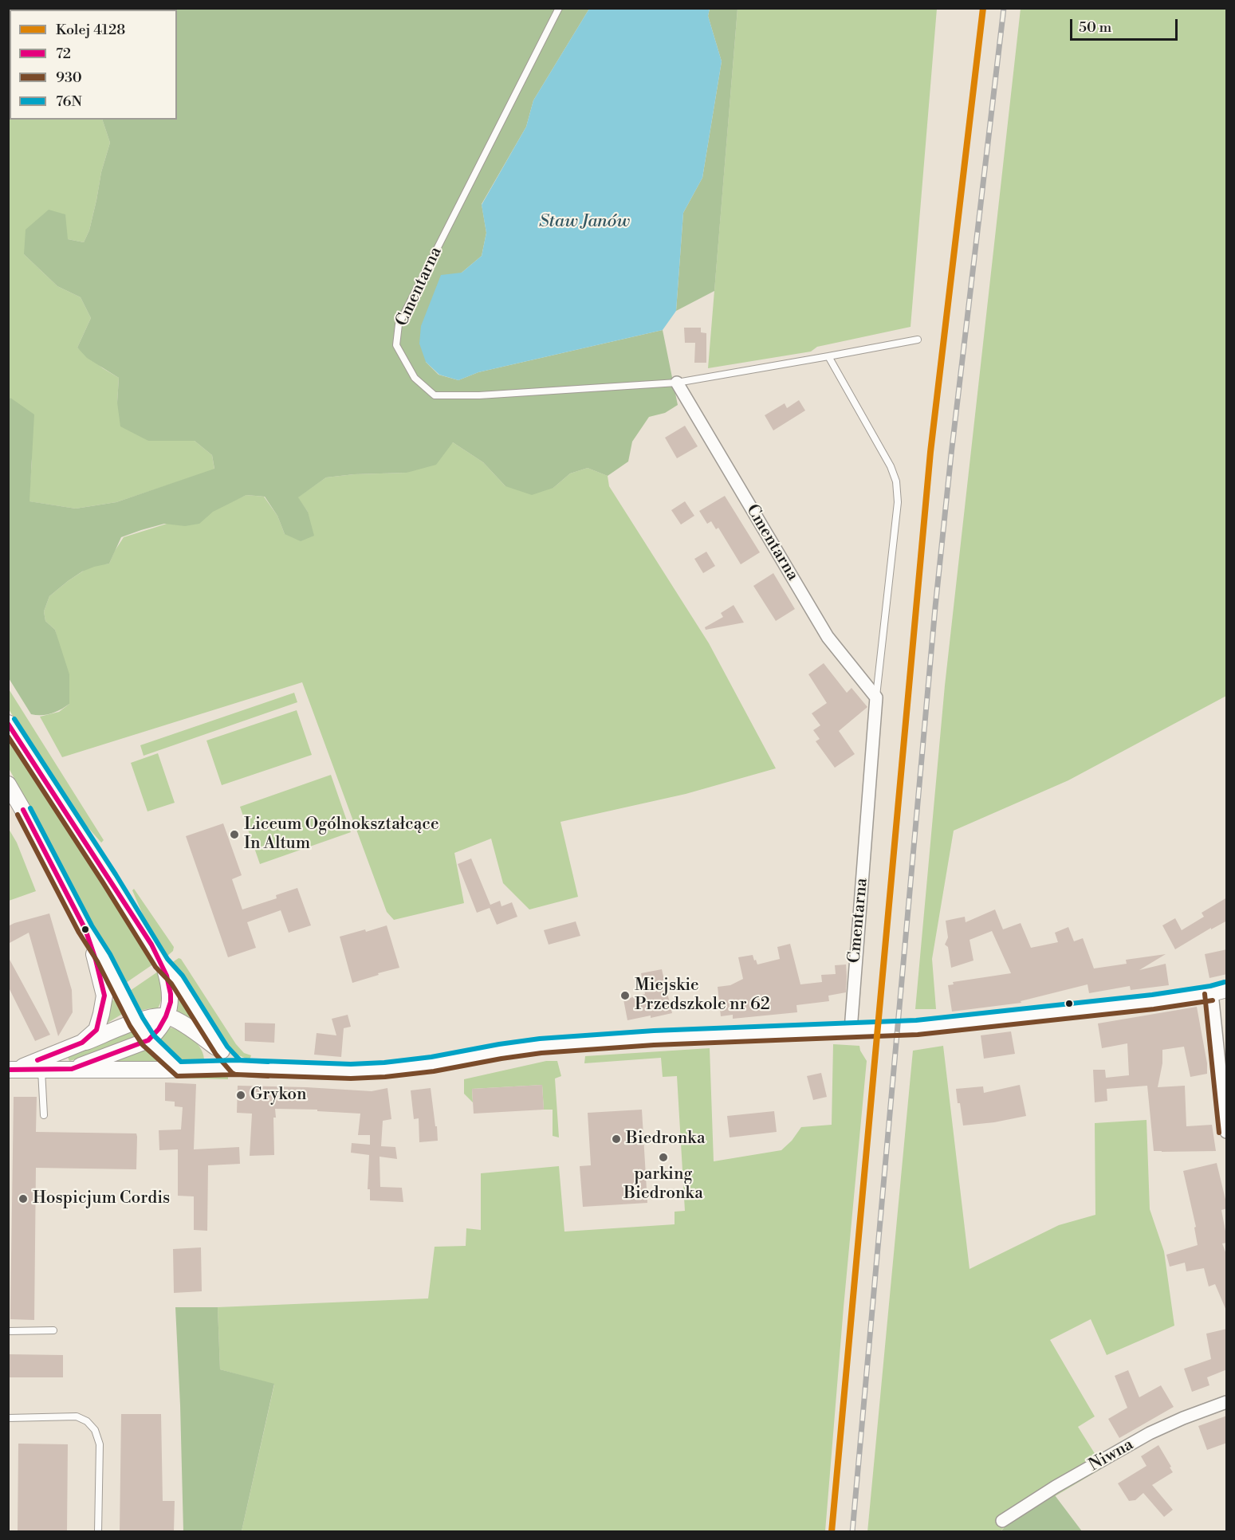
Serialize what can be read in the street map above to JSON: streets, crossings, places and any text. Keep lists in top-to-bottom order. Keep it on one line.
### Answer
{"streets":{"street":["Cmentarna","Niwna"]},"water":["Staw Janów"],"places":["Liceum Ogólnokształcące In Altum","Miejskie Przedszkole nr 62","Grykon","Biedronka","parking Biedronka","Hospicjum Cordis"],"lines":["rail line 4128","transit line 76N","transit line 72","transit line 930"],"legend":["Kolej 4128","72","930","76N"],"scale_bar":"50 m"}
